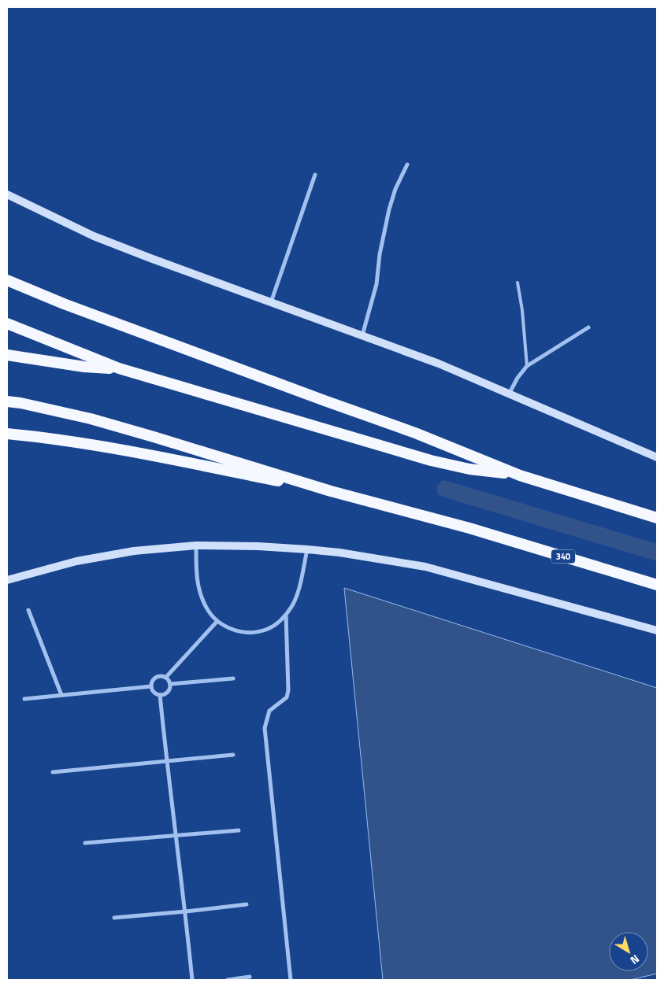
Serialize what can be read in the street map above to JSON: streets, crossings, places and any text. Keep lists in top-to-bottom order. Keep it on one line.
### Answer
{"streets":{"highway":["340"]},"north":"bottom right"}
